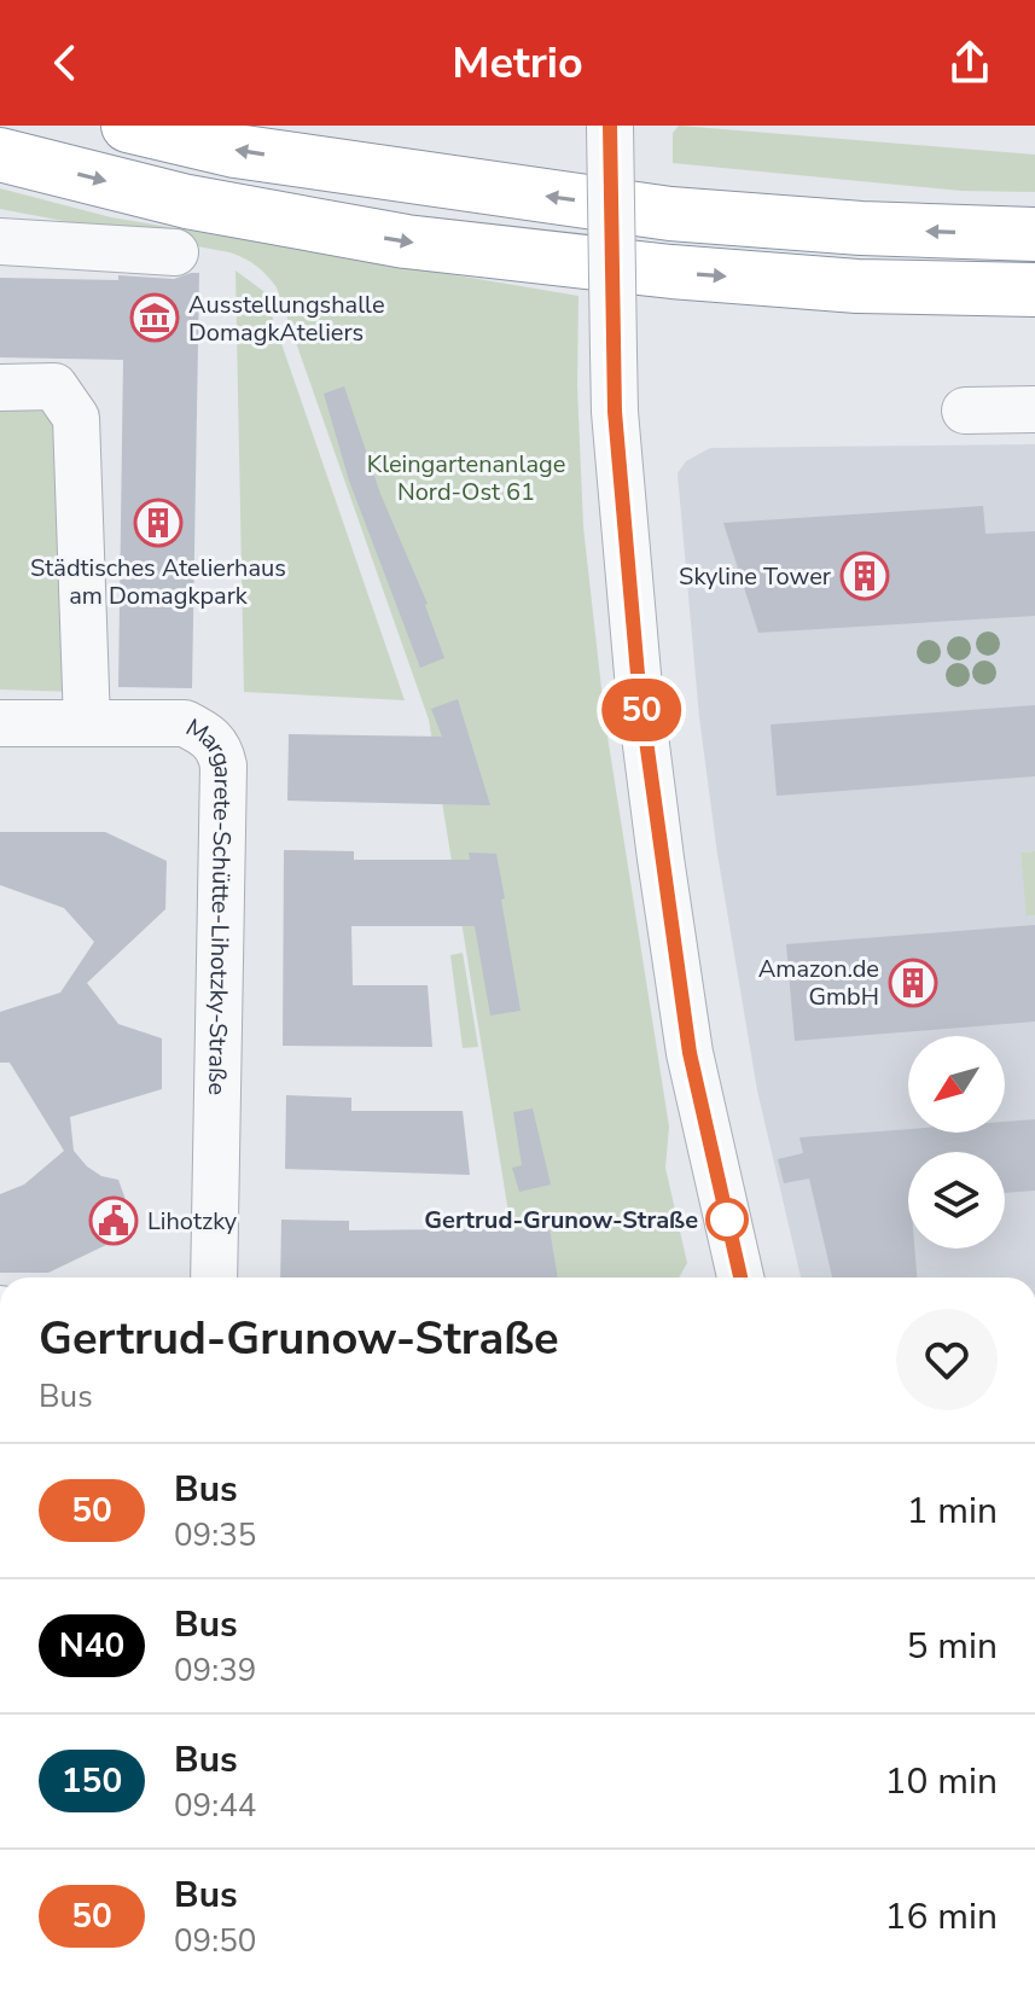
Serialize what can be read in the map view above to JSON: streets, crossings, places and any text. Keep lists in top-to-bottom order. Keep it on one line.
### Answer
{"streets":{"street":["Margarete-Schütte-Lihotzky-Straße"]},"parks":["Kleingartenanlage Nord-Ost 61"],"places":{"museum":["Ausstellungshalle DomagkAteliers"],"building":["Städtisches Atelierhaus am Domagkpark","Skyline Tower","Amazon.de GmbH"],"other":["Gertrud-Grunow-Straße"],"public building":["Lihotzky"]},"lines":["bus line 50"],"north":"bottom left","page":{"header":"Metrio","on_map":"50","heading":["Gertrud-Grunow-Straße","Bus"],"list":[{"mark":"50","name":"Bus","note":"09:35","value":"1 min"},{"mark":"N40","name":"Bus","note":"09:39","value":"5 min"},{"mark":"150","name":"Bus","note":"09:44","value":"10 min"},{"mark":"50","name":"Bus","note":"09:50","value":"16 min"}]}}
